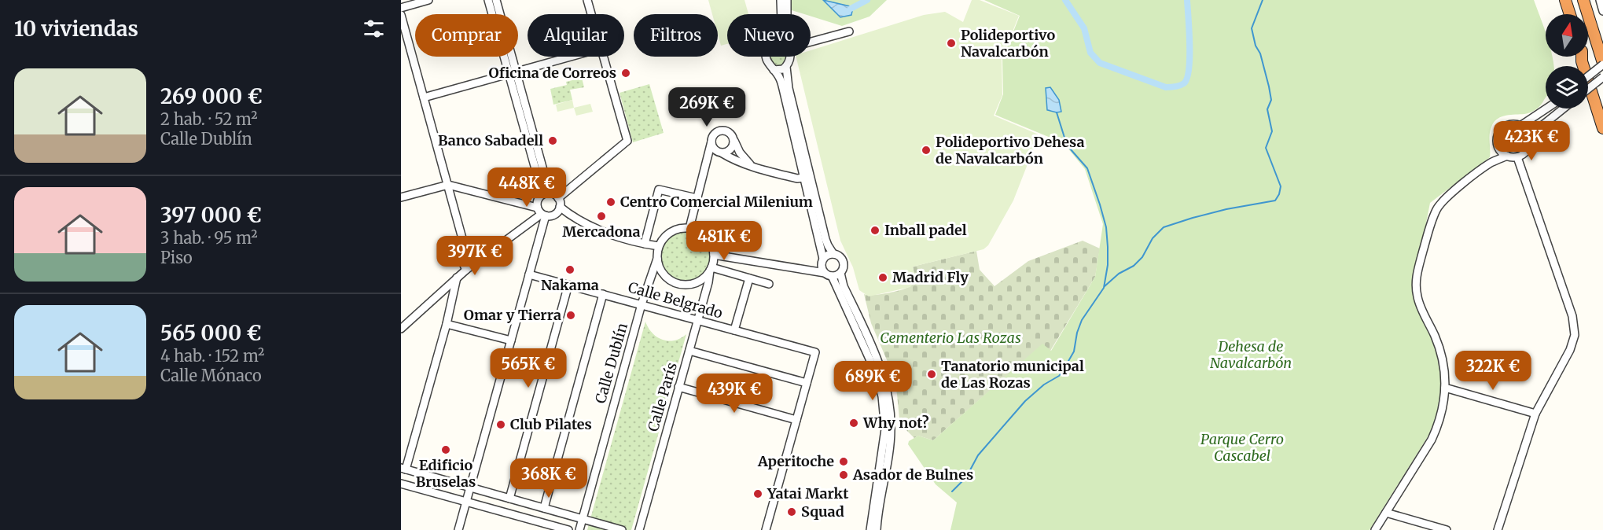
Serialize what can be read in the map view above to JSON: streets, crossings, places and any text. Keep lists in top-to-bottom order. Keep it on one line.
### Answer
{"streets":{"street":["Calle Belgrado","Calle Dublín","Calle París"]},"crossings":[["Calle Belgrado","Calle Dublín"],["Calle Belgrado","Calle París"],["Calle Dublín","Calle París"]],"parks":["Cementerio Las Rozas","Dehesa de Navalcarbón","Parque Cerro Cascabel"],"places":["Polideportivo Navalcarbón","Oficina de Correos","Banco Sabadell","Polideportivo Dehesa de Navalcarbón","Centro Comercial Milenium","Mercadona","Inball padel","Nakama","Madrid Fly","Omar y Tierra","Tanatorio municipal de Las Rozas","Why not?","Club Pilates","Edificio Bruselas","Aperitoche","Asador de Bulnes","Yatai Markt","Squad"],"north":"top","page":{"heading":"10 viviendas","chip":["Comprar","Alquilar","Filtros","Nuevo"],"list":[{"name":"269 000 €","note":"2 hab. · 52 m² · Calle Dublín"},{"name":"397 000 €","note":"3 hab. · 95 m² · Piso"},{"name":"565 000 €","note":"4 hab. · 152 m² · Calle Mónaco"}],"price":["269K €","423K €","448K €","481K €","397K €","565K €","322K €","689K €","439K €","368K €"]}}
